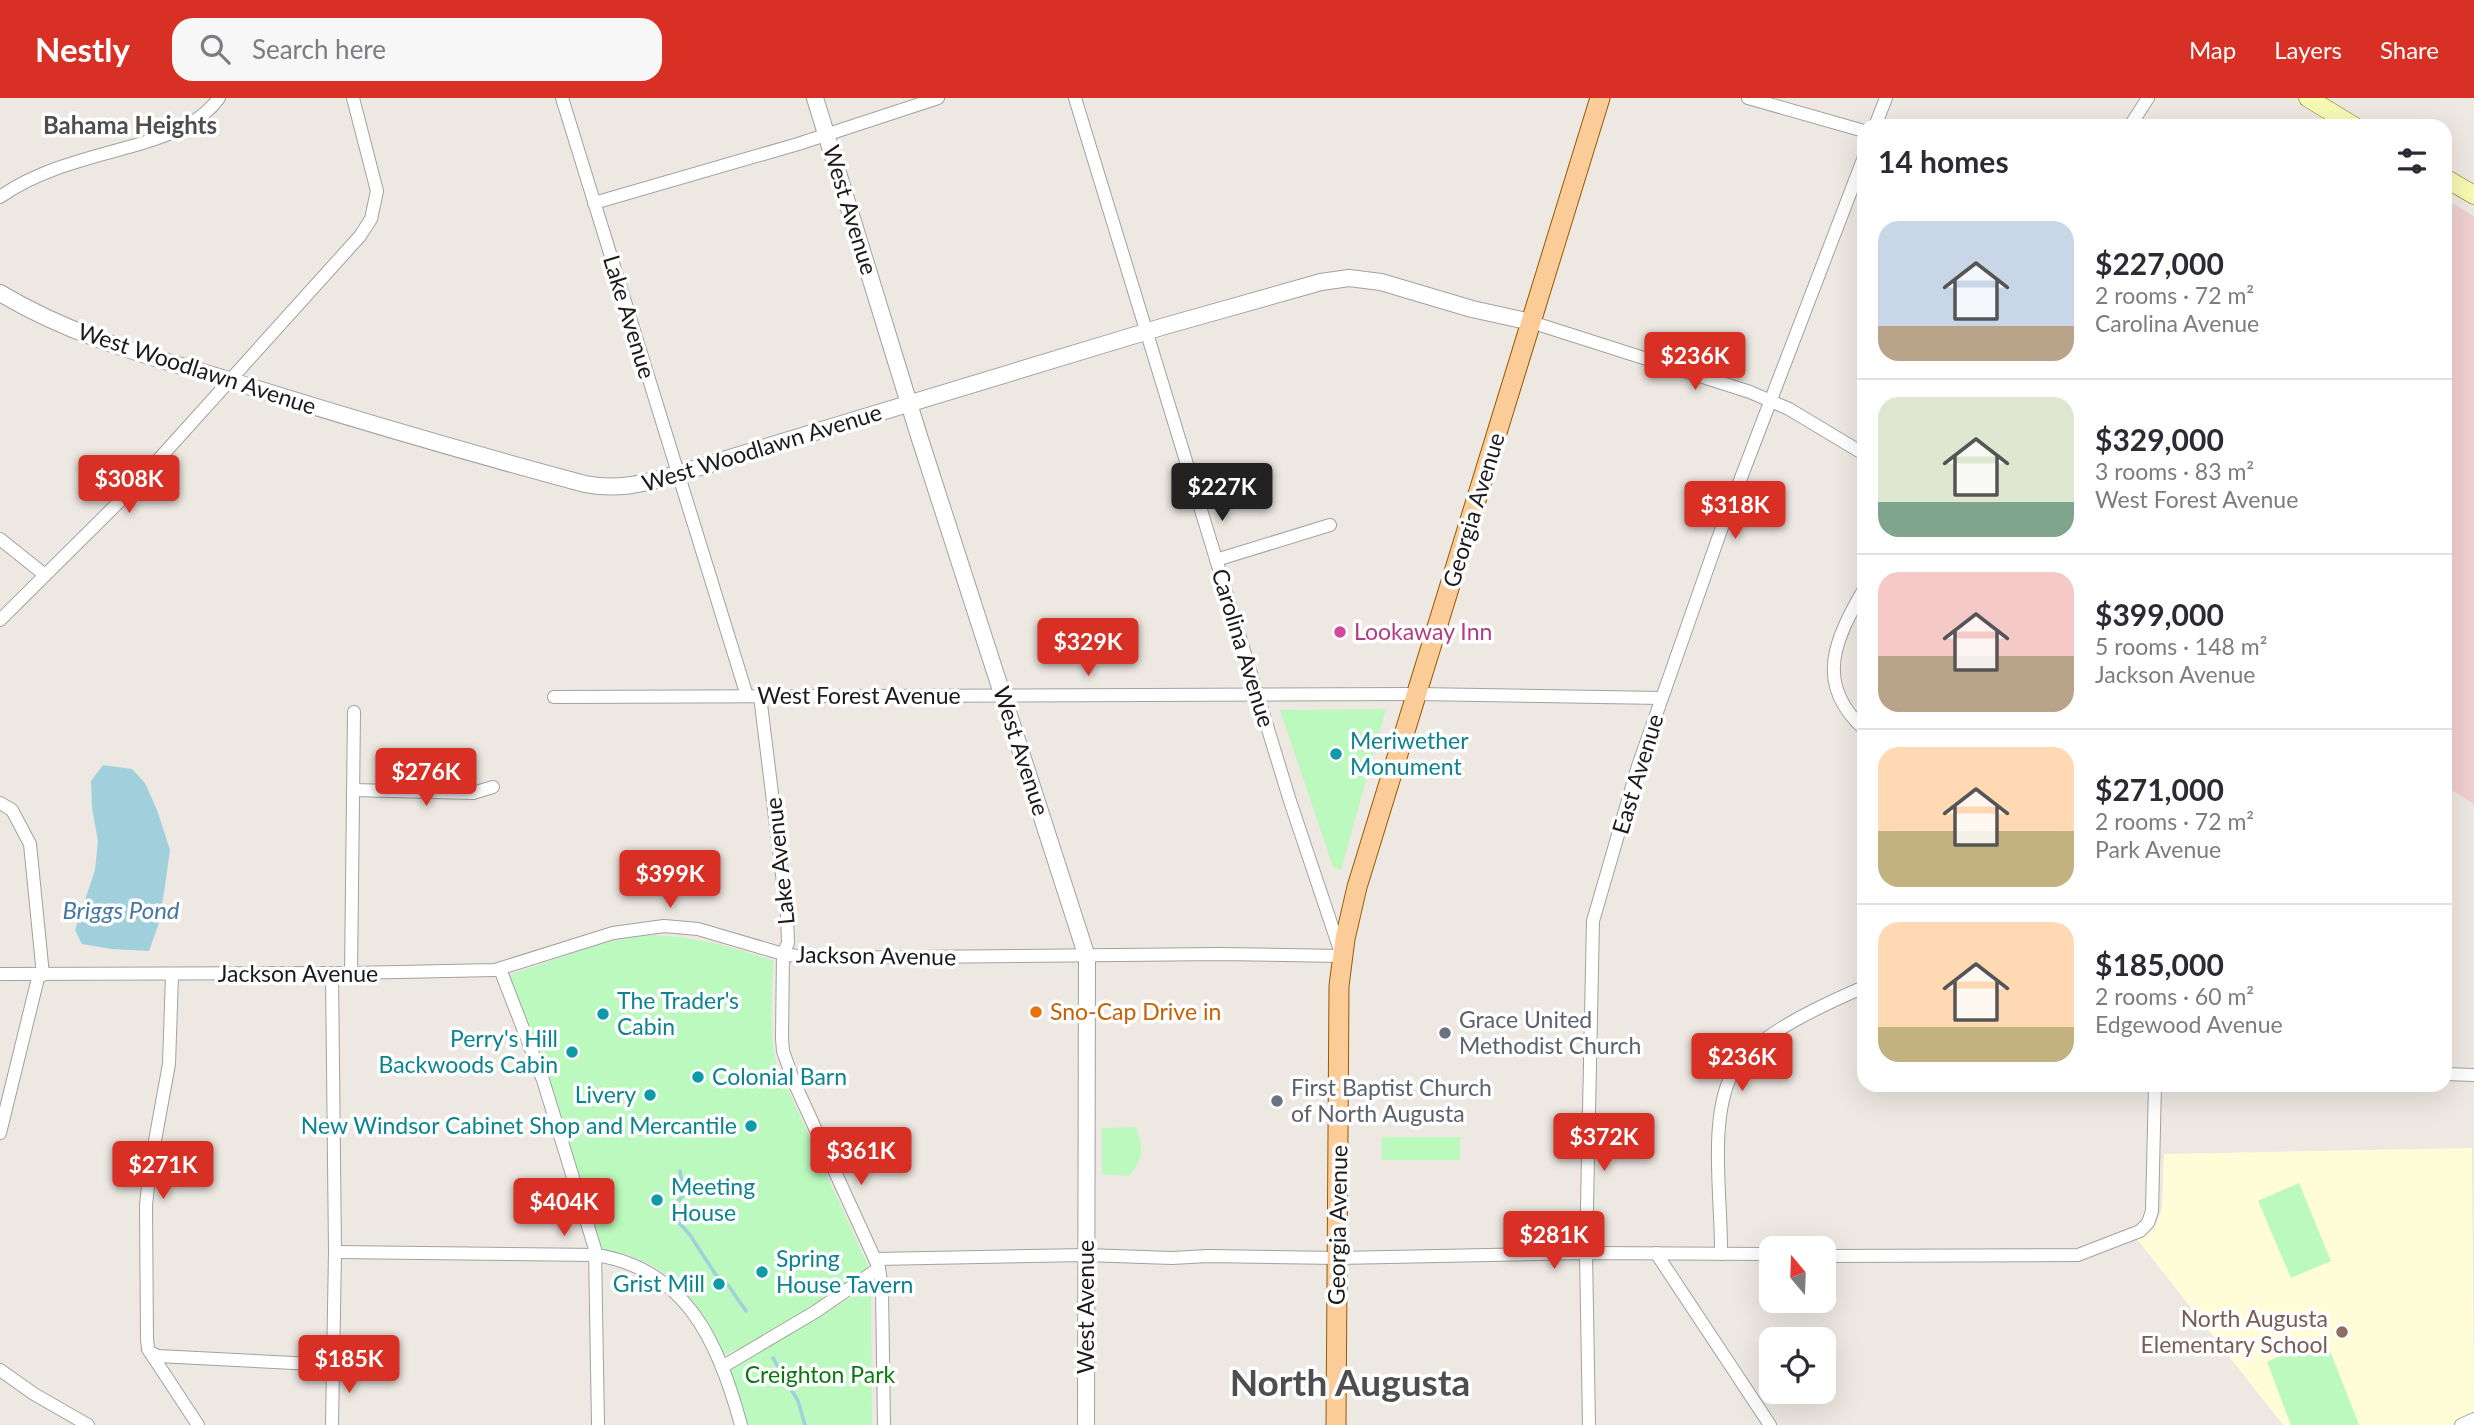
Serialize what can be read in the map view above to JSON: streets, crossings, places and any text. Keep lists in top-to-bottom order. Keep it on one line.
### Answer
{"streets":{"main road":["Georgia Avenue"],"street":["West Avenue","Lake Avenue","West Woodlawn Avenue","Carolina Avenue","West Forest Avenue","East Avenue","Jackson Avenue"]},"crossings":[["West Avenue","West Woodlawn Avenue"],["West Avenue","West Forest Avenue"],["West Avenue","Jackson Avenue"],["Lake Avenue","West Woodlawn Avenue"],["Lake Avenue","West Forest Avenue"],["Lake Avenue","Jackson Avenue"],["West Woodlawn Avenue","Georgia Avenue"],["West Woodlawn Avenue","Carolina Avenue"],["Georgia Avenue","Carolina Avenue"],["Georgia Avenue","West Forest Avenue"],["Georgia Avenue","Jackson Avenue"],["Carolina Avenue","West Forest Avenue"],["Carolina Avenue","Jackson Avenue"],["West Forest Avenue","East Avenue"]],"districts":["Bahama Heights","North Augusta"],"water":["Briggs Pond"],"parks":["Creighton Park"],"places":["Lookaway Inn","Meriwether Monument","Sno-Cap Drive in","The Trader's Cabin","Grace United Methodist Church","Perry's Hill Backwoods Cabin","Colonial Barn","Livery","First Baptist Church of North Augusta","New Windsor Cabinet Shop and Mercantile","Meeting House","Spring House Tavern","Grist Mill","North Augusta Elementary School"],"north":"top","page":{"header":"Nestly","search":"Search here","nav":["Map","Layers","Share"],"heading":"14 homes","list":[{"name":"$227,000","note":"2 rooms · 72 m² · Carolina Avenue"},{"name":"$329,000","note":"3 rooms · 83 m² · West Forest Avenue"},{"name":"$399,000","note":"5 rooms · 148 m² · Jackson Avenue"},{"name":"$271,000","note":"2 rooms · 72 m² · Park Avenue"},{"name":"$185,000","note":"2 rooms · 60 m² · Edgewood Avenue"}],"price":["$236K","$308K","$227K","$318K","$329K","$276K","$399K","$236K","$372K","$361K","$271K","$404K","$281K","$185K"]}}
